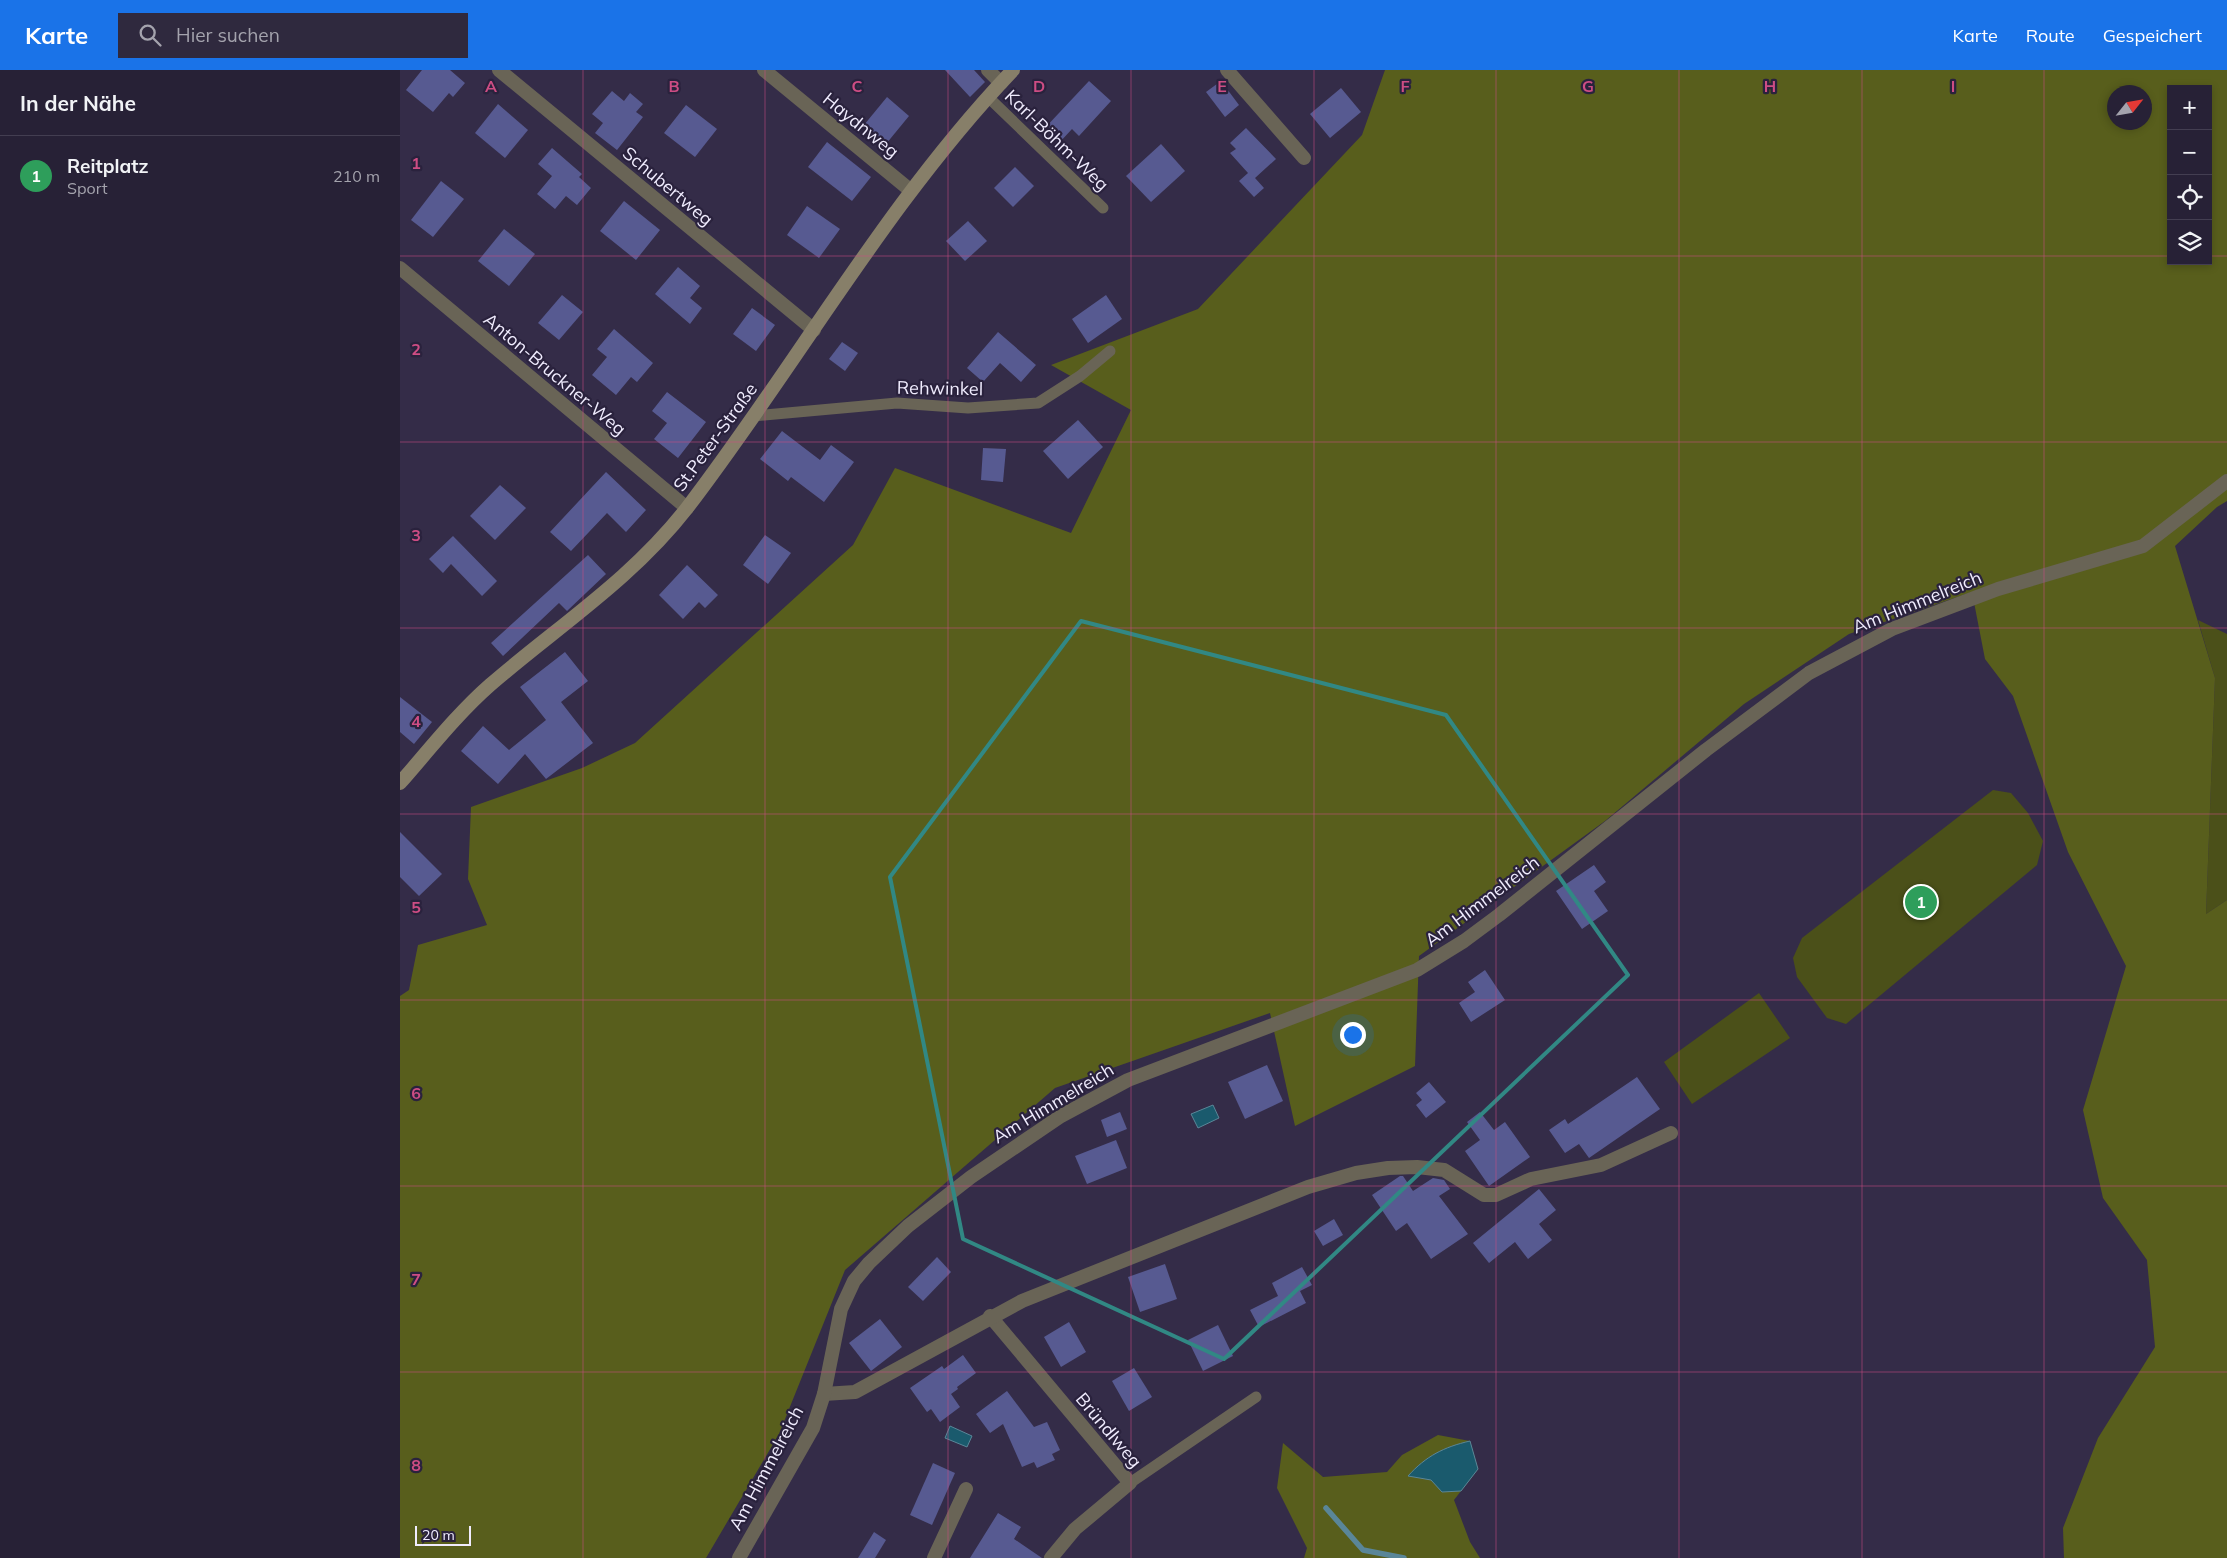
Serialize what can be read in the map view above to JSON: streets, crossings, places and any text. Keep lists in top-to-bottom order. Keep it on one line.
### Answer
{"streets":{"main road":["St.Peter-Straße"],"street":["Haydnweg","Schubertweg","Anton-Bruckner-Weg","Am Himmelreich","Bründlweg"],"lane":["Karl-Böhm-Weg","Rehwinkel"]},"crossings":[["Haydnweg","St.Peter-Straße"],["Karl-Böhm-Weg","St.Peter-Straße"],["Schubertweg","St.Peter-Straße"],["Anton-Bruckner-Weg","St.Peter-Straße"],["Rehwinkel","St.Peter-Straße"],["Am Himmelreich","Bründlweg"]],"scale_bar":"20 m","north":"top right","page":{"header":"Karte","search":"Hier suchen","nav":["Karte","Route","Gespeichert"],"heading":"In der Nähe","map_buttons":["+","−"],"list":[{"mark":"1","name":"Reitplatz","note":"Sport","value":"210 m"}],"pins":"1","scale":"20 m"},"grid":{"columns":["A","B","C","D","E","F","G","H","I"],"rows":["1","2","3","4","5","6","7","8"]}}
